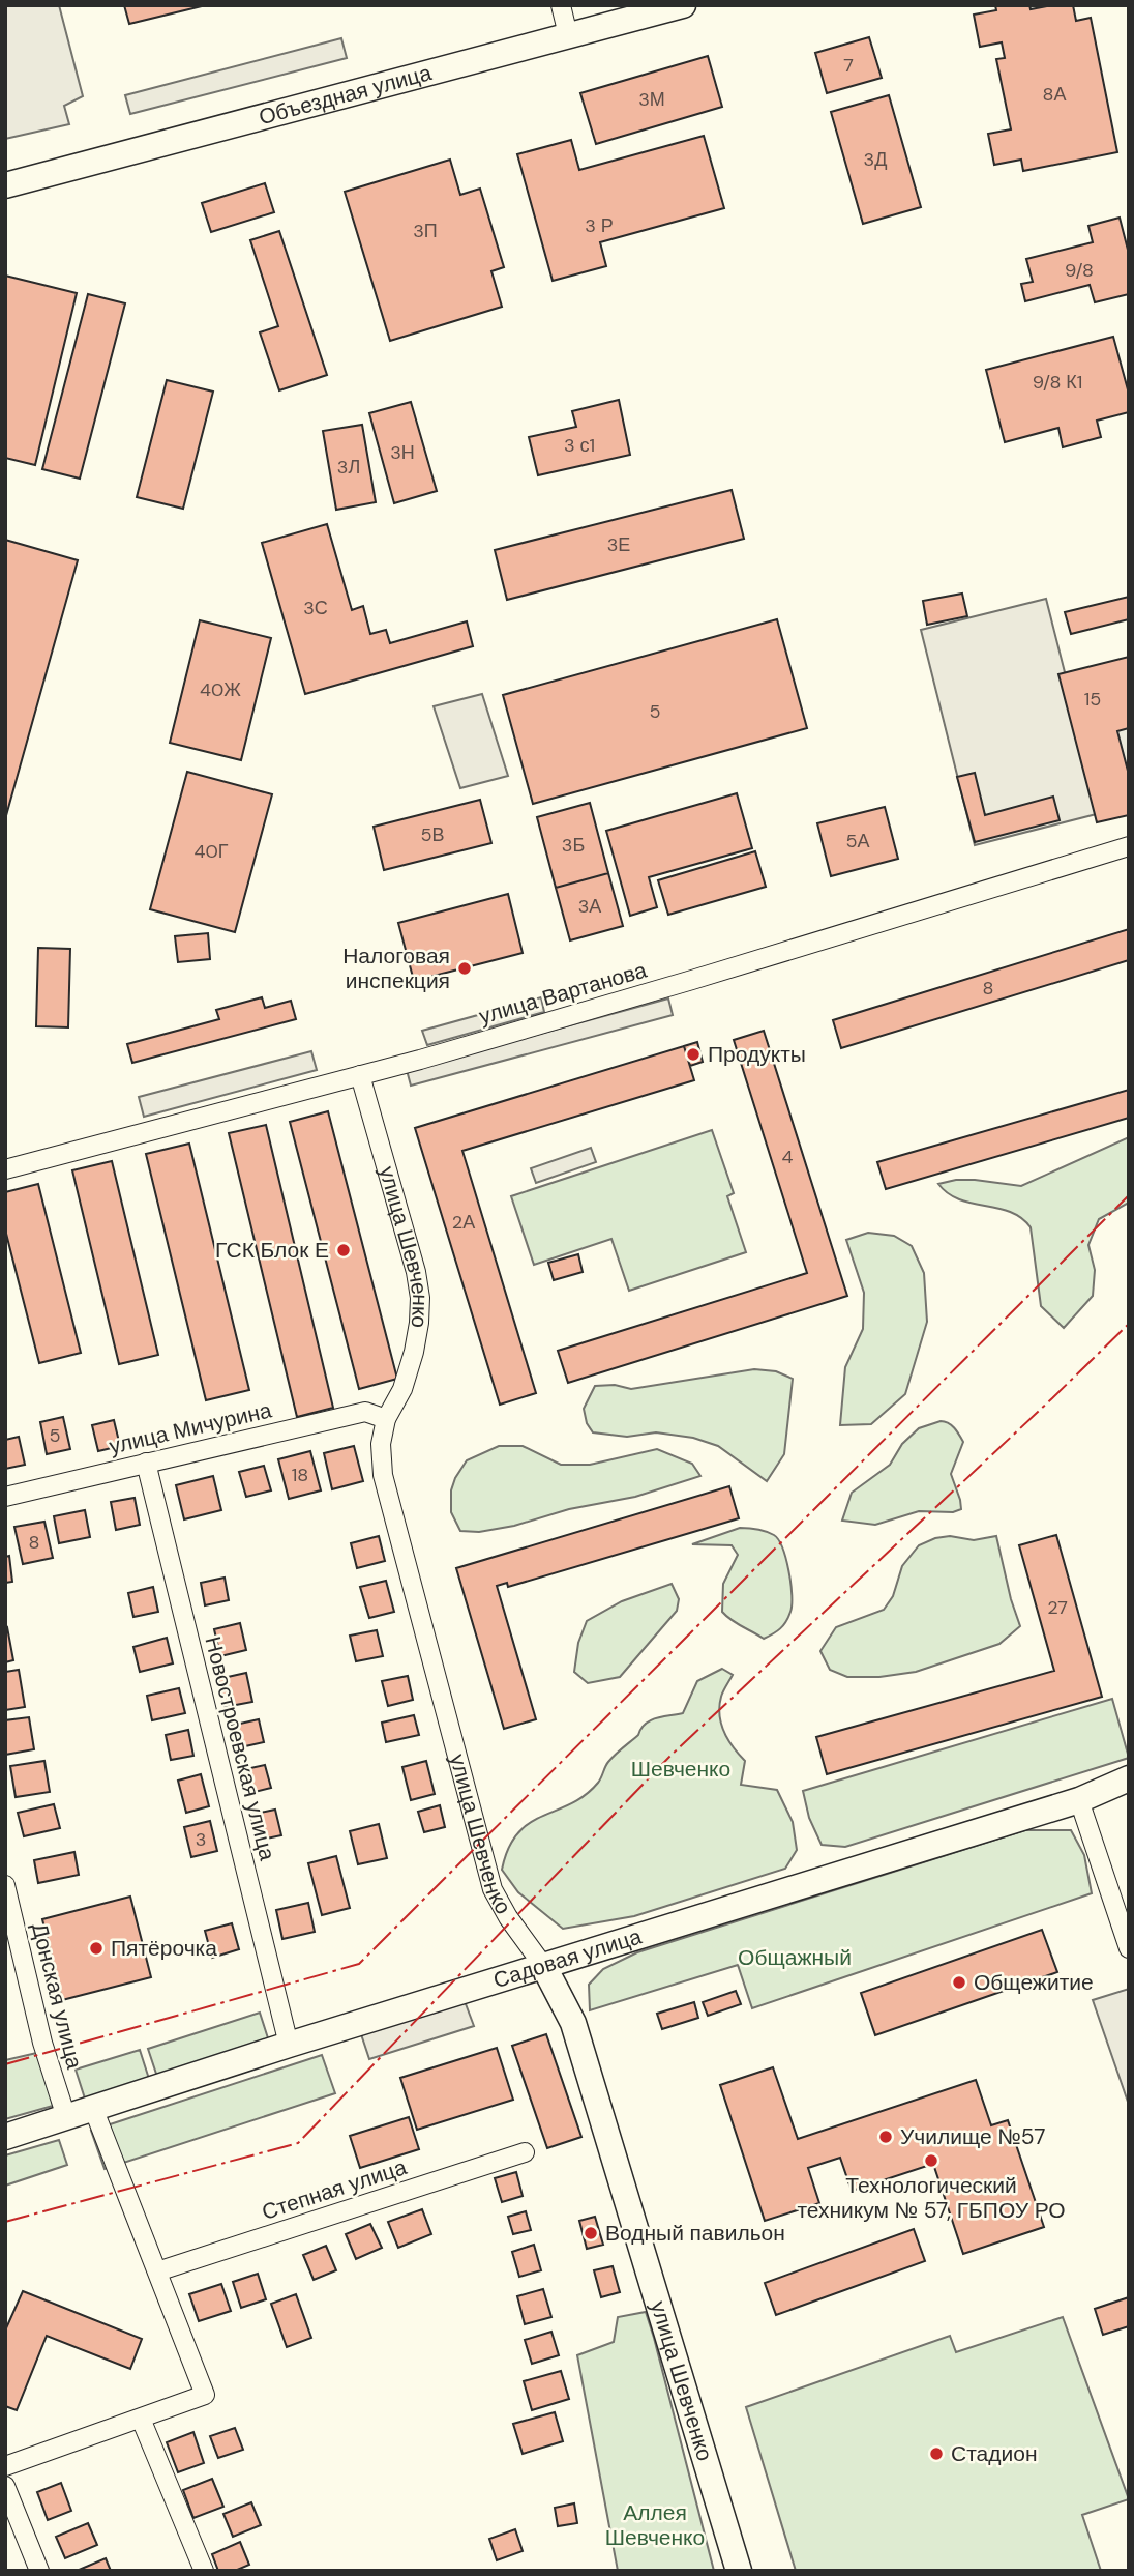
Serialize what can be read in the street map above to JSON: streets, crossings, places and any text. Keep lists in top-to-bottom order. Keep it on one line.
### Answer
{"streets":{"street":["Объездная улица","улица Вартанова","улица Шевченко","улица Мичурина","Новостроевская улица","Садовая улица","Донская улица","Степная улица"]},"crossings":[["улица Вартанова","улица Шевченко"],["улица Шевченко","улица Мичурина"],["улица Шевченко","Садовая улица"],["улица Мичурина","Новостроевская улица"],["Новостроевская улица","Садовая улица"],["Садовая улица","Донская улица"]],"parks":["Шевченко","Общажный","Аллея Шевченко"],"places":["Налоговая инспекция","Продукты","ГСК Блок Е","Пятёрочка","Общежитие","Училище №57","Технологический техникум № 57, ГБПОУ РО","Водный павильон","Стадион"],"house_numbers":["7","8А","3М","3Д","3 Р","3П","9/8","9/8 К1","3 с1","3Н","3Л","3Е","3С","40Ж","15","5","5В","5А","3Б","40Г","3А","8","4","2А","5","18","8","27","3"]}
